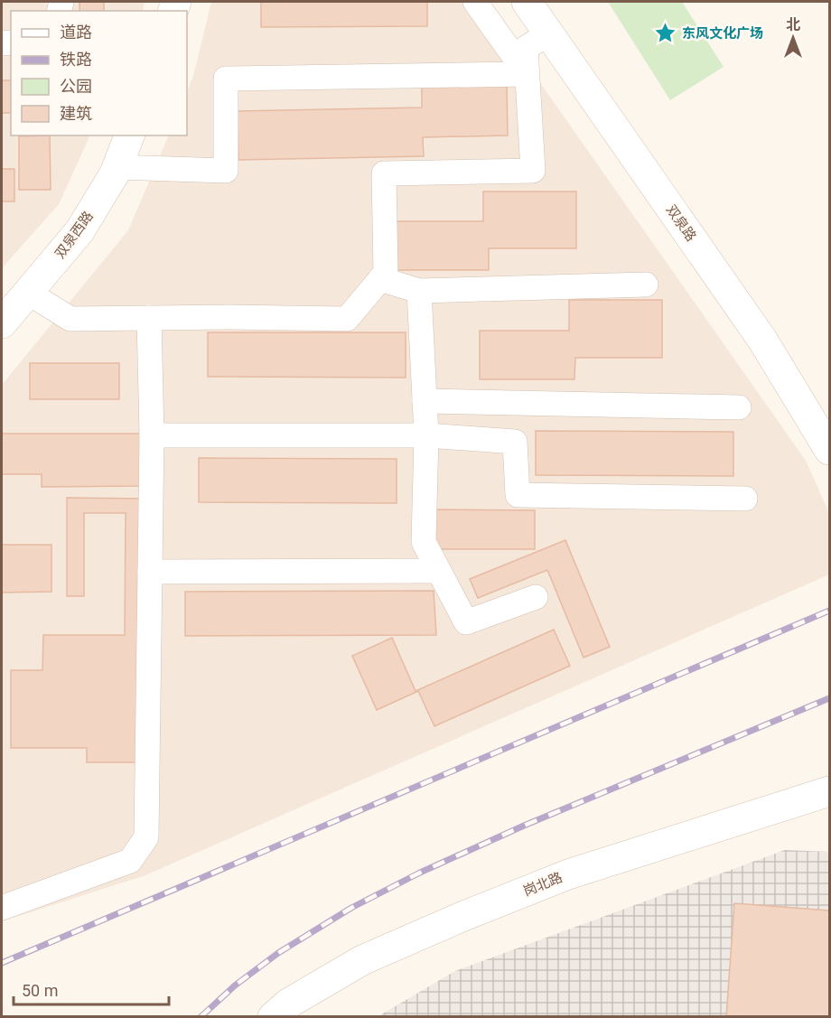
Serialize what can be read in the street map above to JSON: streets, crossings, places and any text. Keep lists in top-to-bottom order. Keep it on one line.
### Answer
{"streets":{"main road":["双泉路","双泉西路","岗北路"]},"places":{"place":["东风文化广场"]},"legend":["道路","铁路","公园","建筑"],"scale_bar":"50 m","north":"top"}
